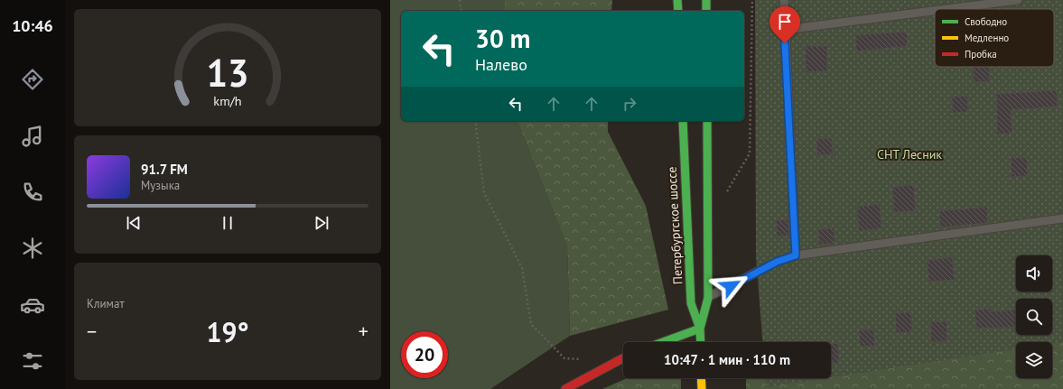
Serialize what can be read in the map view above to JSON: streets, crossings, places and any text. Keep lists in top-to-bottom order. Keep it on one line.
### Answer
{"streets":{"main road":["Петербургское шоссе"]},"parks":["СНТ Лесник"],"legend":["Свободно","Медленно","Пробка"],"page":{"tabs":"10:46","turn":["30 m","Налево"],"song":["91.7 FM","Музыка"],"tile":"Климат","heat":["−","19°","+"],"limit":"20","trip":"10:47 · 1 мин · 110 m","gauge":["13","km/h"]}}
